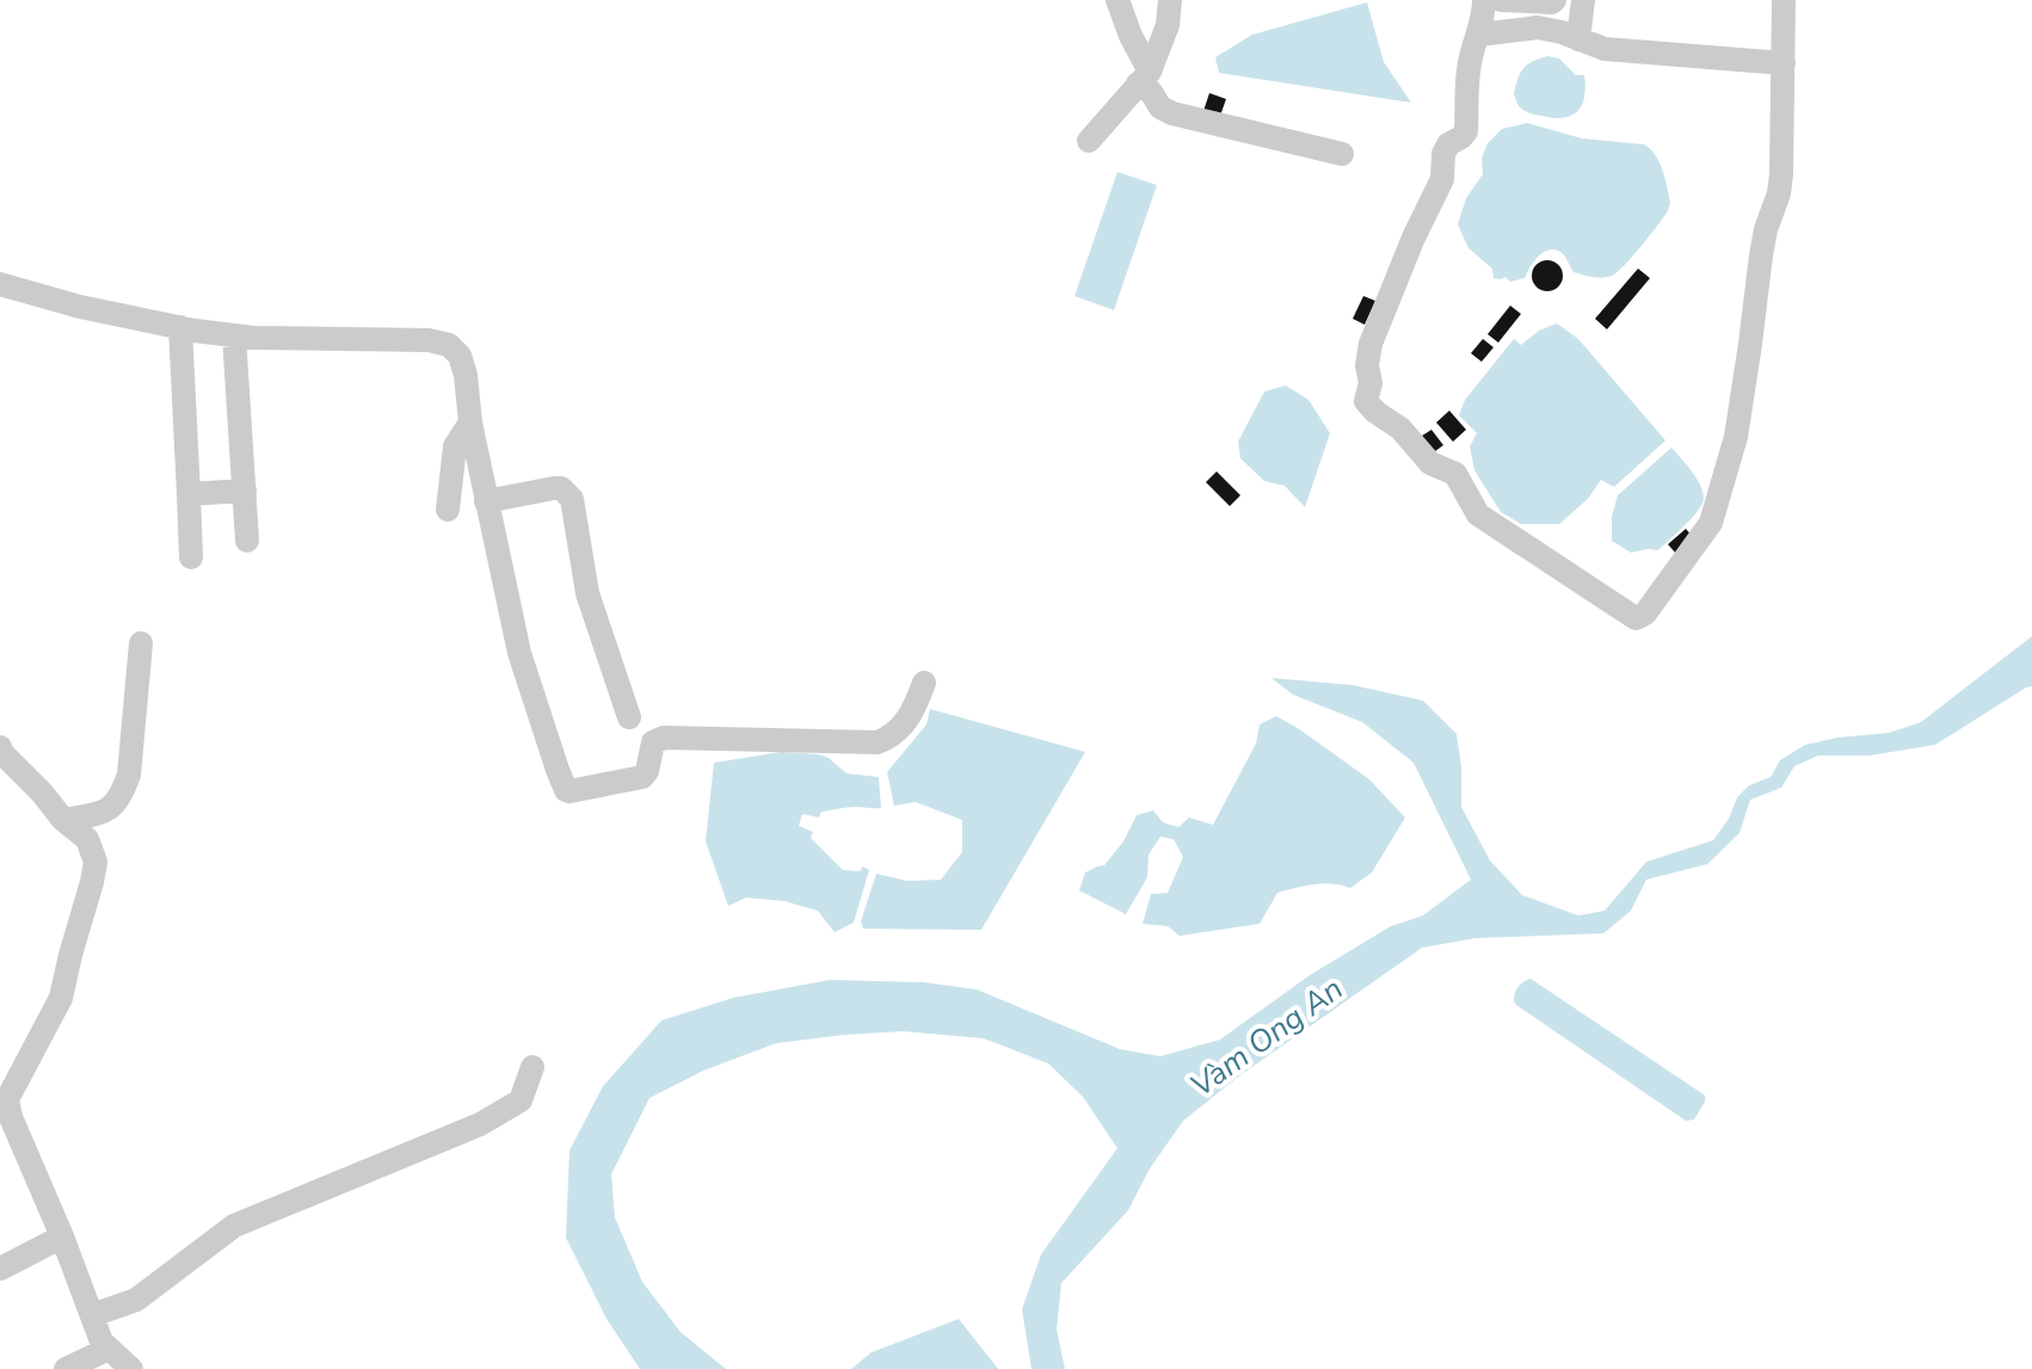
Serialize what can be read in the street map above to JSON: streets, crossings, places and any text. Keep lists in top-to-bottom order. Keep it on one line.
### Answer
{"water":["Vàm Ong An"]}
